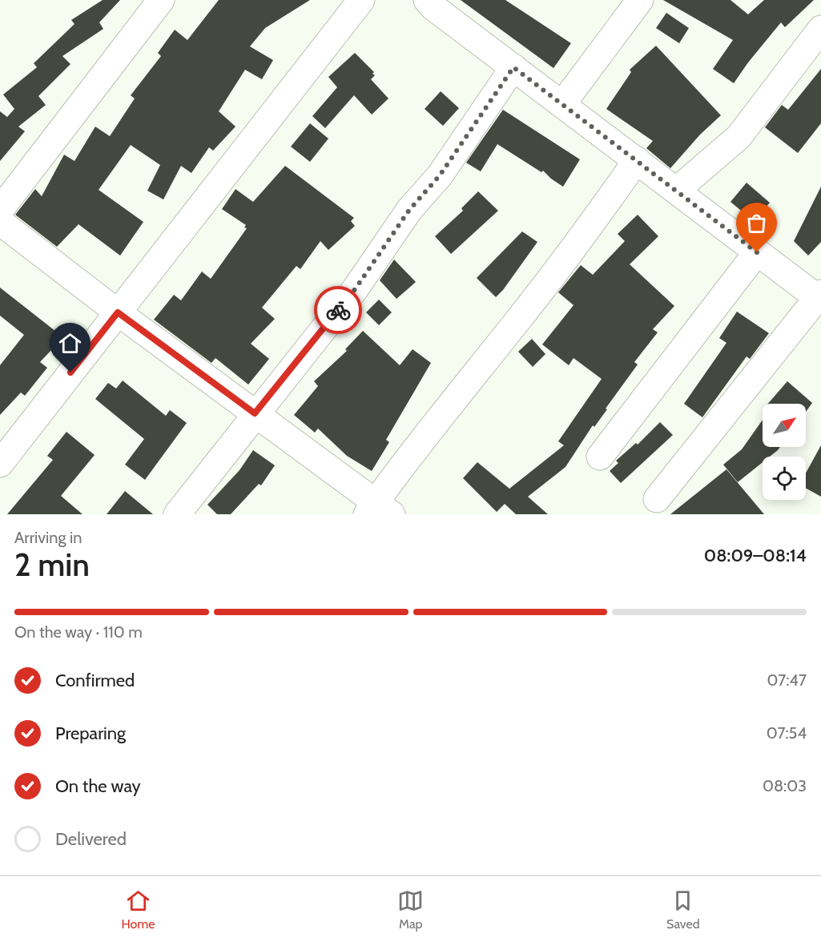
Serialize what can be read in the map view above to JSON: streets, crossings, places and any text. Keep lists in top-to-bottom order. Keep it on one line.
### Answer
{"north":"top right","page":{"heading":["2 min","Arriving in","08:09–08:14"],"bar":"On the way · 110 m","list":[["Confirmed","07:47"],["Preparing","07:54"],["On the way","08:03"],"Delivered"],"tabs":["Home","Map","Saved"]}}
